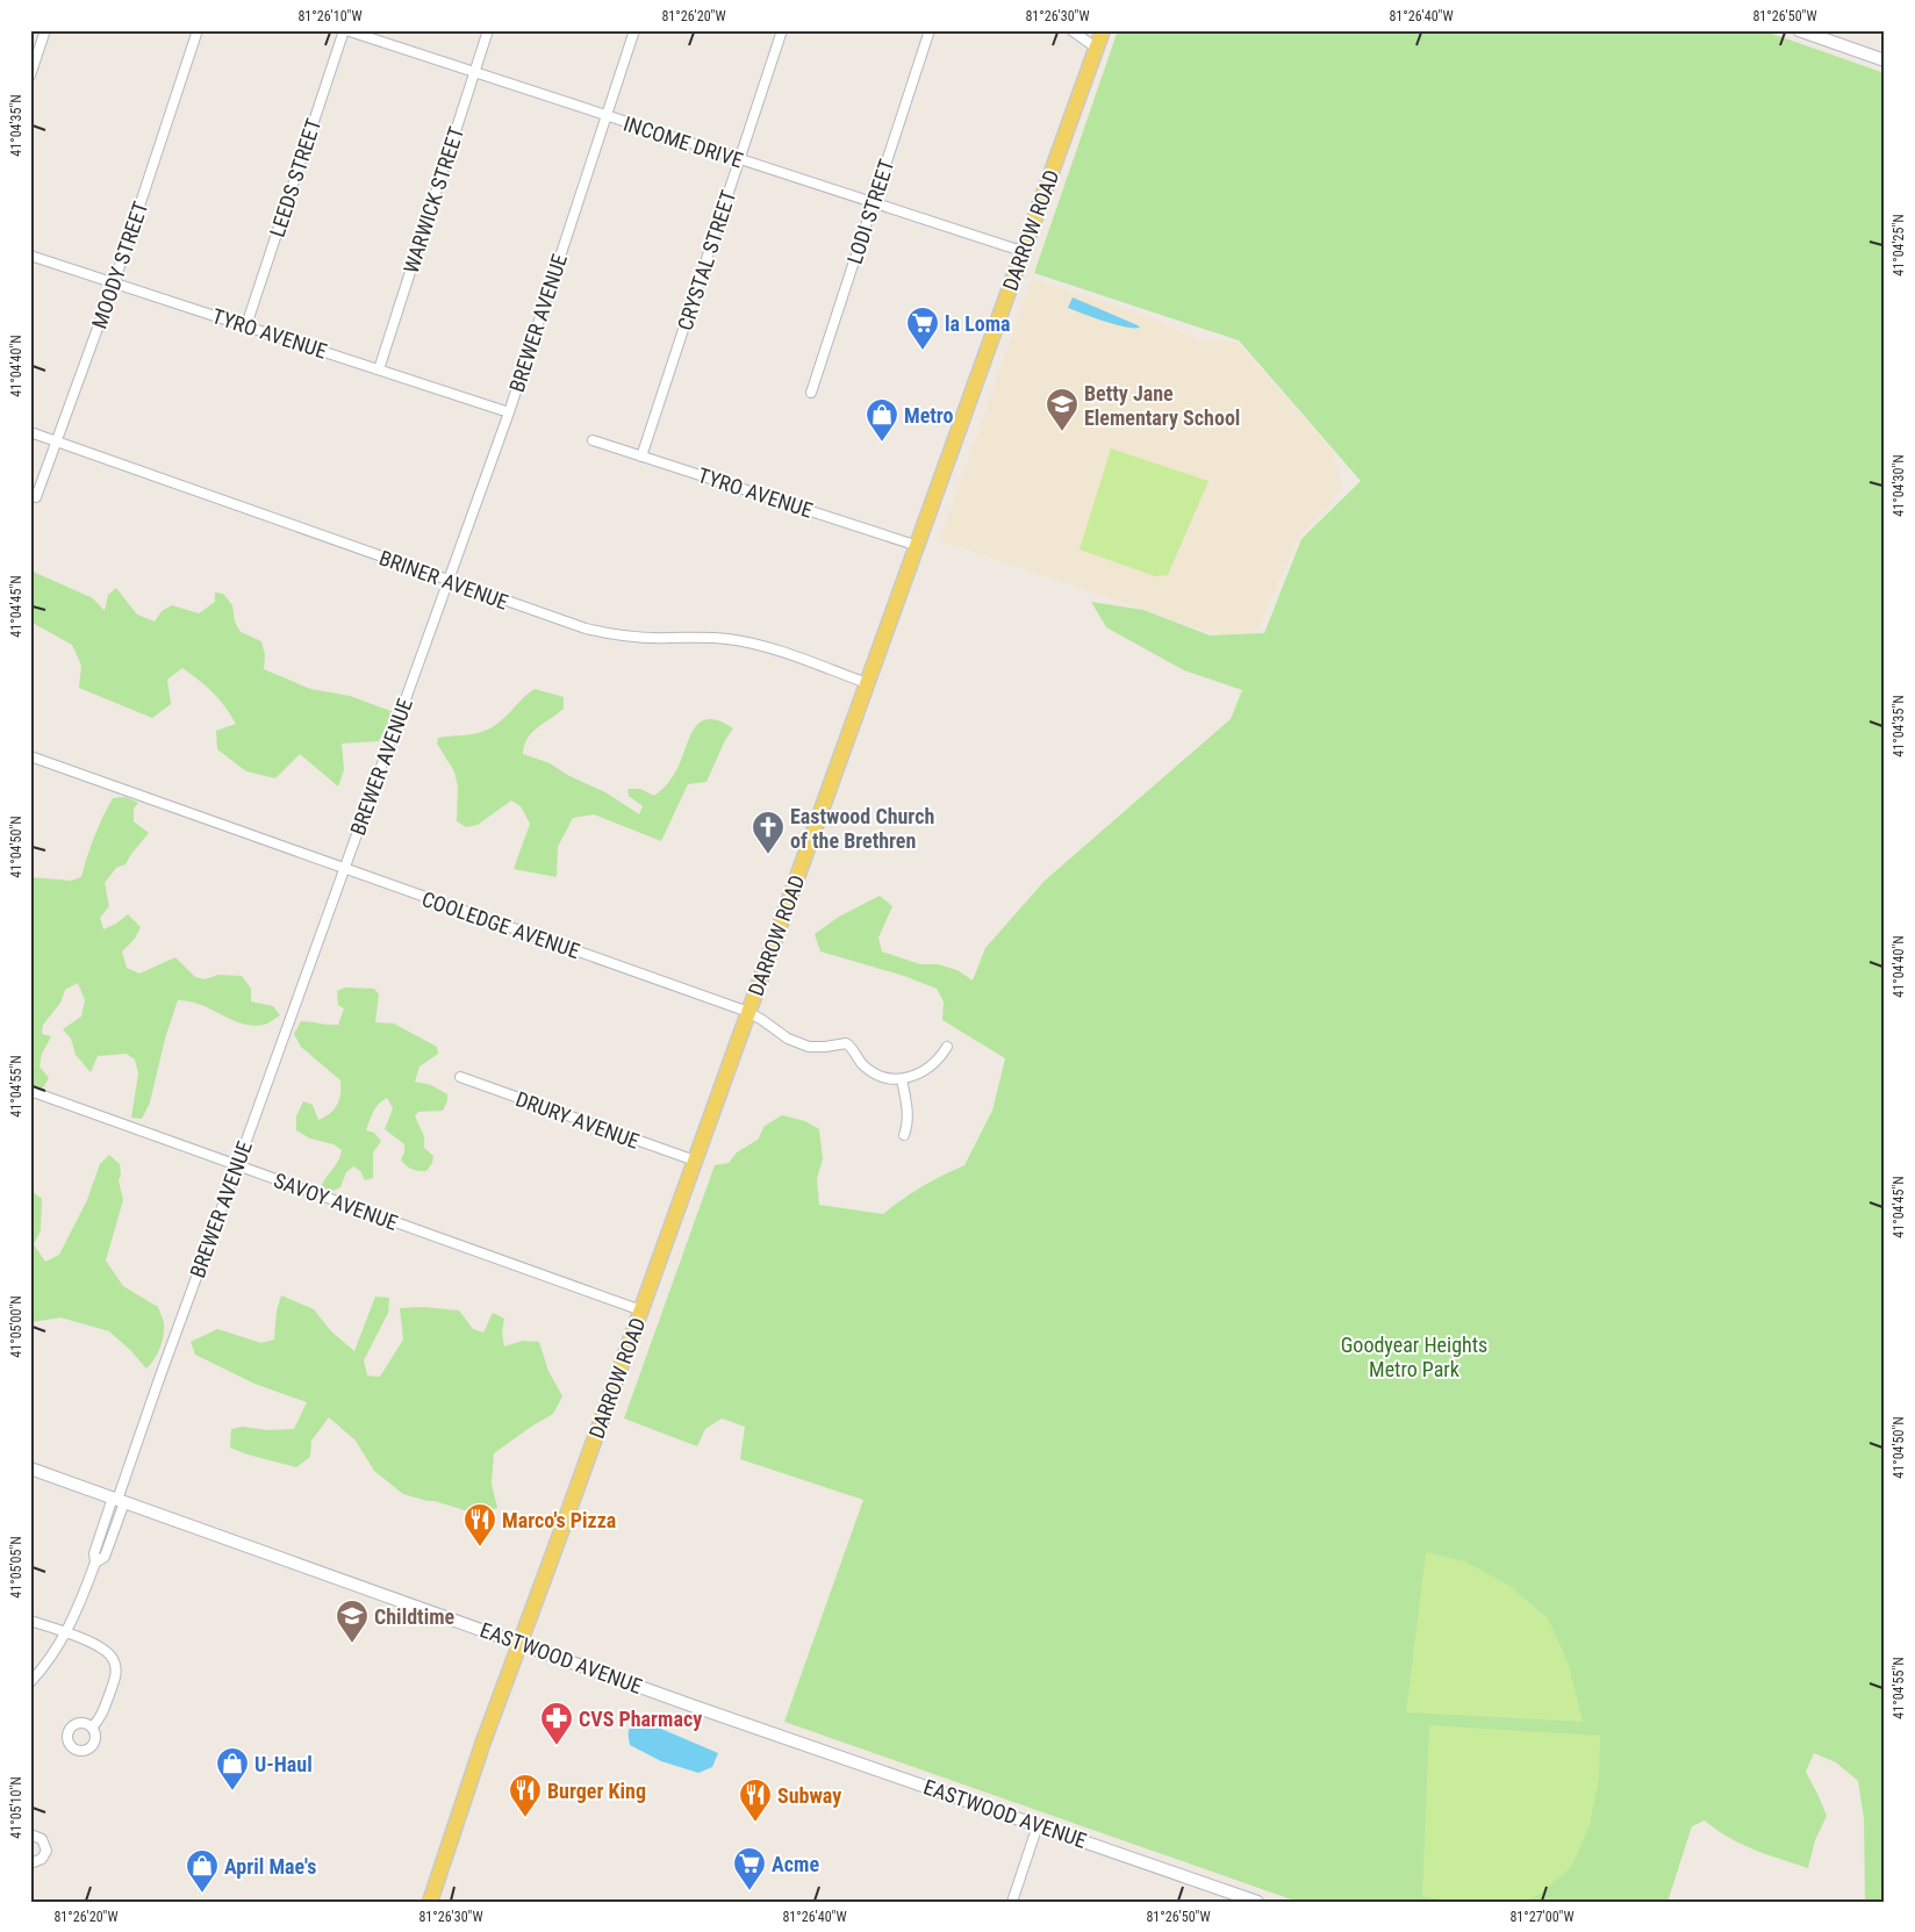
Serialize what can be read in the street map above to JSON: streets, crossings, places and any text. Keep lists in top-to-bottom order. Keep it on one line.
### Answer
{"streets":{"main road":["DARROW ROAD"],"street":["INCOME DRIVE","LEEDS STREET","WARWICK STREET","LODI STREET","CRYSTAL STREET","MOODY STREET","BREWER AVENUE","TYRO AVENUE","BRINER AVENUE","COOLEDGE AVENUE","DRURY AVENUE","SAVOY AVENUE","EASTWOOD AVENUE"]},"crossings":[["INCOME DRIVE","LEEDS STREET"],["INCOME DRIVE","WARWICK STREET"],["INCOME DRIVE","LODI STREET"],["INCOME DRIVE","DARROW ROAD"],["INCOME DRIVE","CRYSTAL STREET"],["INCOME DRIVE","BREWER AVENUE"],["LEEDS STREET","TYRO AVENUE"],["WARWICK STREET","TYRO AVENUE"],["DARROW ROAD","TYRO AVENUE"],["DARROW ROAD","BRINER AVENUE"],["DARROW ROAD","COOLEDGE AVENUE"],["DARROW ROAD","DRURY AVENUE"],["DARROW ROAD","SAVOY AVENUE"],["DARROW ROAD","EASTWOOD AVENUE"],["CRYSTAL STREET","TYRO AVENUE"],["MOODY STREET","TYRO AVENUE"],["MOODY STREET","BRINER AVENUE"],["BREWER AVENUE","TYRO AVENUE"],["BREWER AVENUE","BRINER AVENUE"],["BREWER AVENUE","COOLEDGE AVENUE"],["BREWER AVENUE","SAVOY AVENUE"],["BREWER AVENUE","EASTWOOD AVENUE"]],"parks":["Goodyear Heights Metro Park"],"places":{"supermarket":["la Loma","Acme"],"school or university":["Betty Jane Elementary School","Childtime"],"shop":["Metro","U-Haul","April Mae's"],"church":["Eastwood Church of the Brethren"],"restaurant":["Marco's Pizza","Burger King","Subway"],"pharmacy":["CVS Pharmacy"]},"coordinates":["81°26'10\"W","81°26'20\"W","81°26'30\"W","81°26'40\"W","81°26'50\"W","41°04'35\"N","41°04'25\"N","41°04'40\"N","41°04'30\"N","41°04'45\"N","41°04'50\"N","41°04'55\"N","41°05'00\"N","41°05'05\"N","41°05'10\"N","81°27'00\"W"]}
